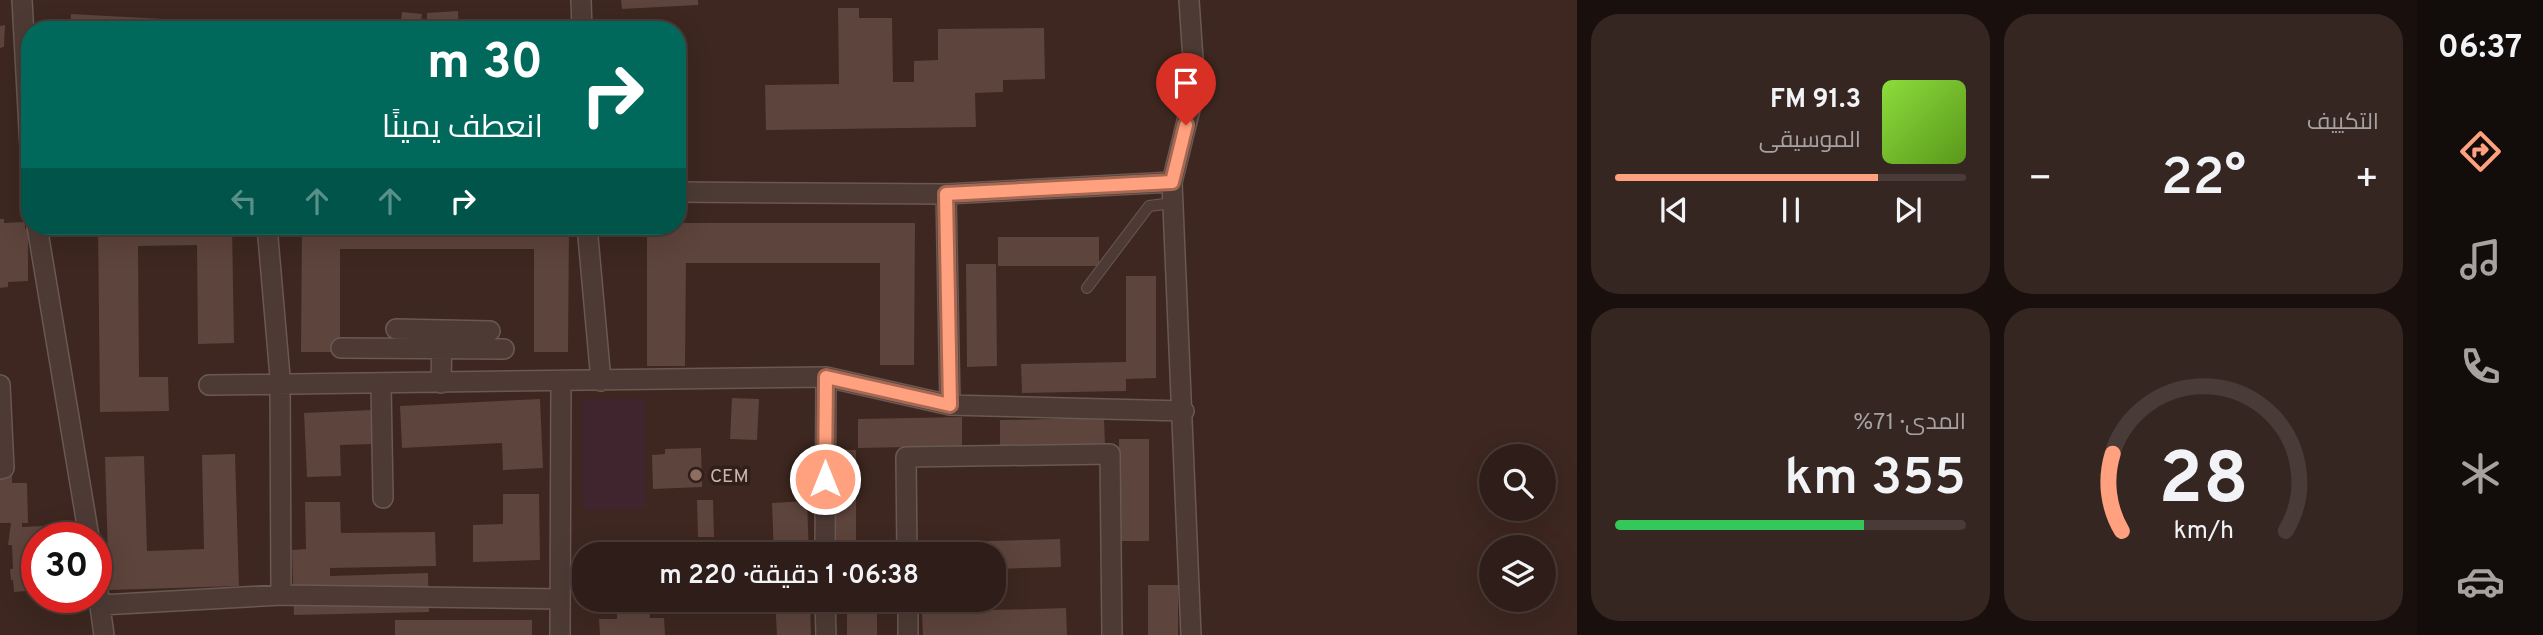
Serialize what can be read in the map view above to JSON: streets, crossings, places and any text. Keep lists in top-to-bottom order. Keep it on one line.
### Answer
{"places":["CEM"],"page":{"tabs":"06:37","tile":["التكييف",["المدى · 71%","355 km"]],"turn":["30 m","انعطف يمينًا"],"song":["91.3 FM","الموسيقى"],"heat":["−","22°","+"],"limit":"30","trip":"06:38 · 1 دقيقة · 220 m","gauge":["28","km/h"]}}
